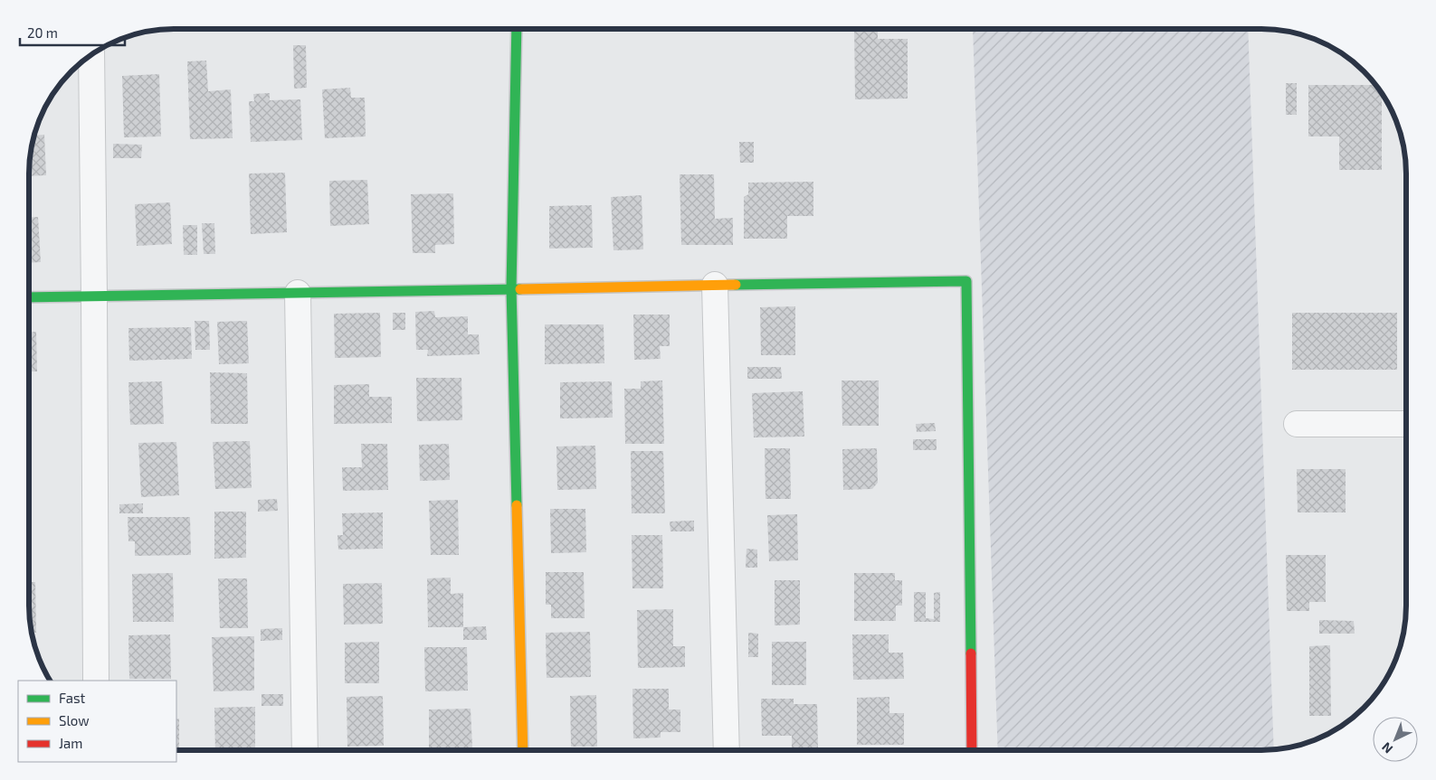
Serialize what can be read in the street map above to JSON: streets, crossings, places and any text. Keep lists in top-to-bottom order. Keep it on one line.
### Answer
{"legend":["Fast","Slow","Jam"],"scale_bar":"20 m","north":"bottom left"}
